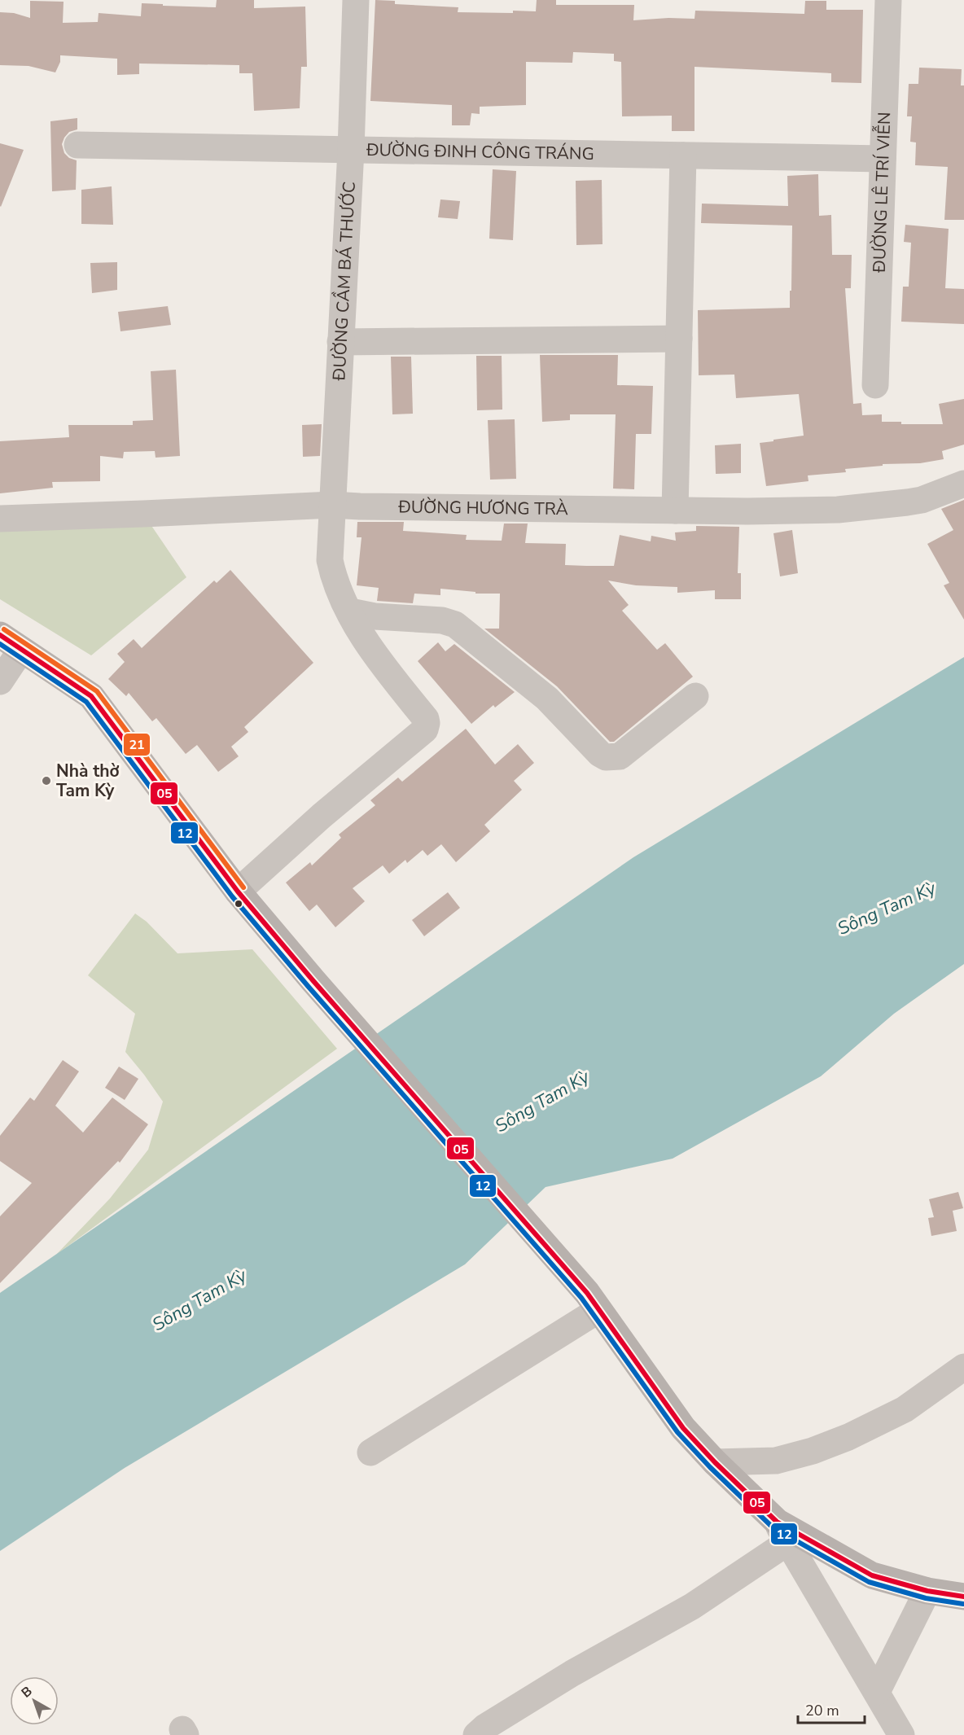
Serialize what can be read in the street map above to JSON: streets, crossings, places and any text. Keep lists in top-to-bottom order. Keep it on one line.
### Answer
{"streets":{"street":["ĐƯỜNG ĐINH CÔNG TRÁNG","ĐƯỜNG LÊ TRÍ VIỄN","ĐƯỜNG CẦM BÁ THƯỚC","ĐƯỜNG HƯƠNG TRÀ"]},"crossings":[["ĐƯỜNG ĐINH CÔNG TRÁNG","ĐƯỜNG LÊ TRÍ VIỄN"],["ĐƯỜNG ĐINH CÔNG TRÁNG","ĐƯỜNG CẦM BÁ THƯỚC"],["ĐƯỜNG CẦM BÁ THƯỚC","ĐƯỜNG HƯƠNG TRÀ"]],"water":["Sông Tam Kỳ"],"places":["Nhà thờ Tam Kỳ"],"lines":["transit line 21","transit line 05","transit line 12"],"scale_bar":"20 m","north":"top left"}
